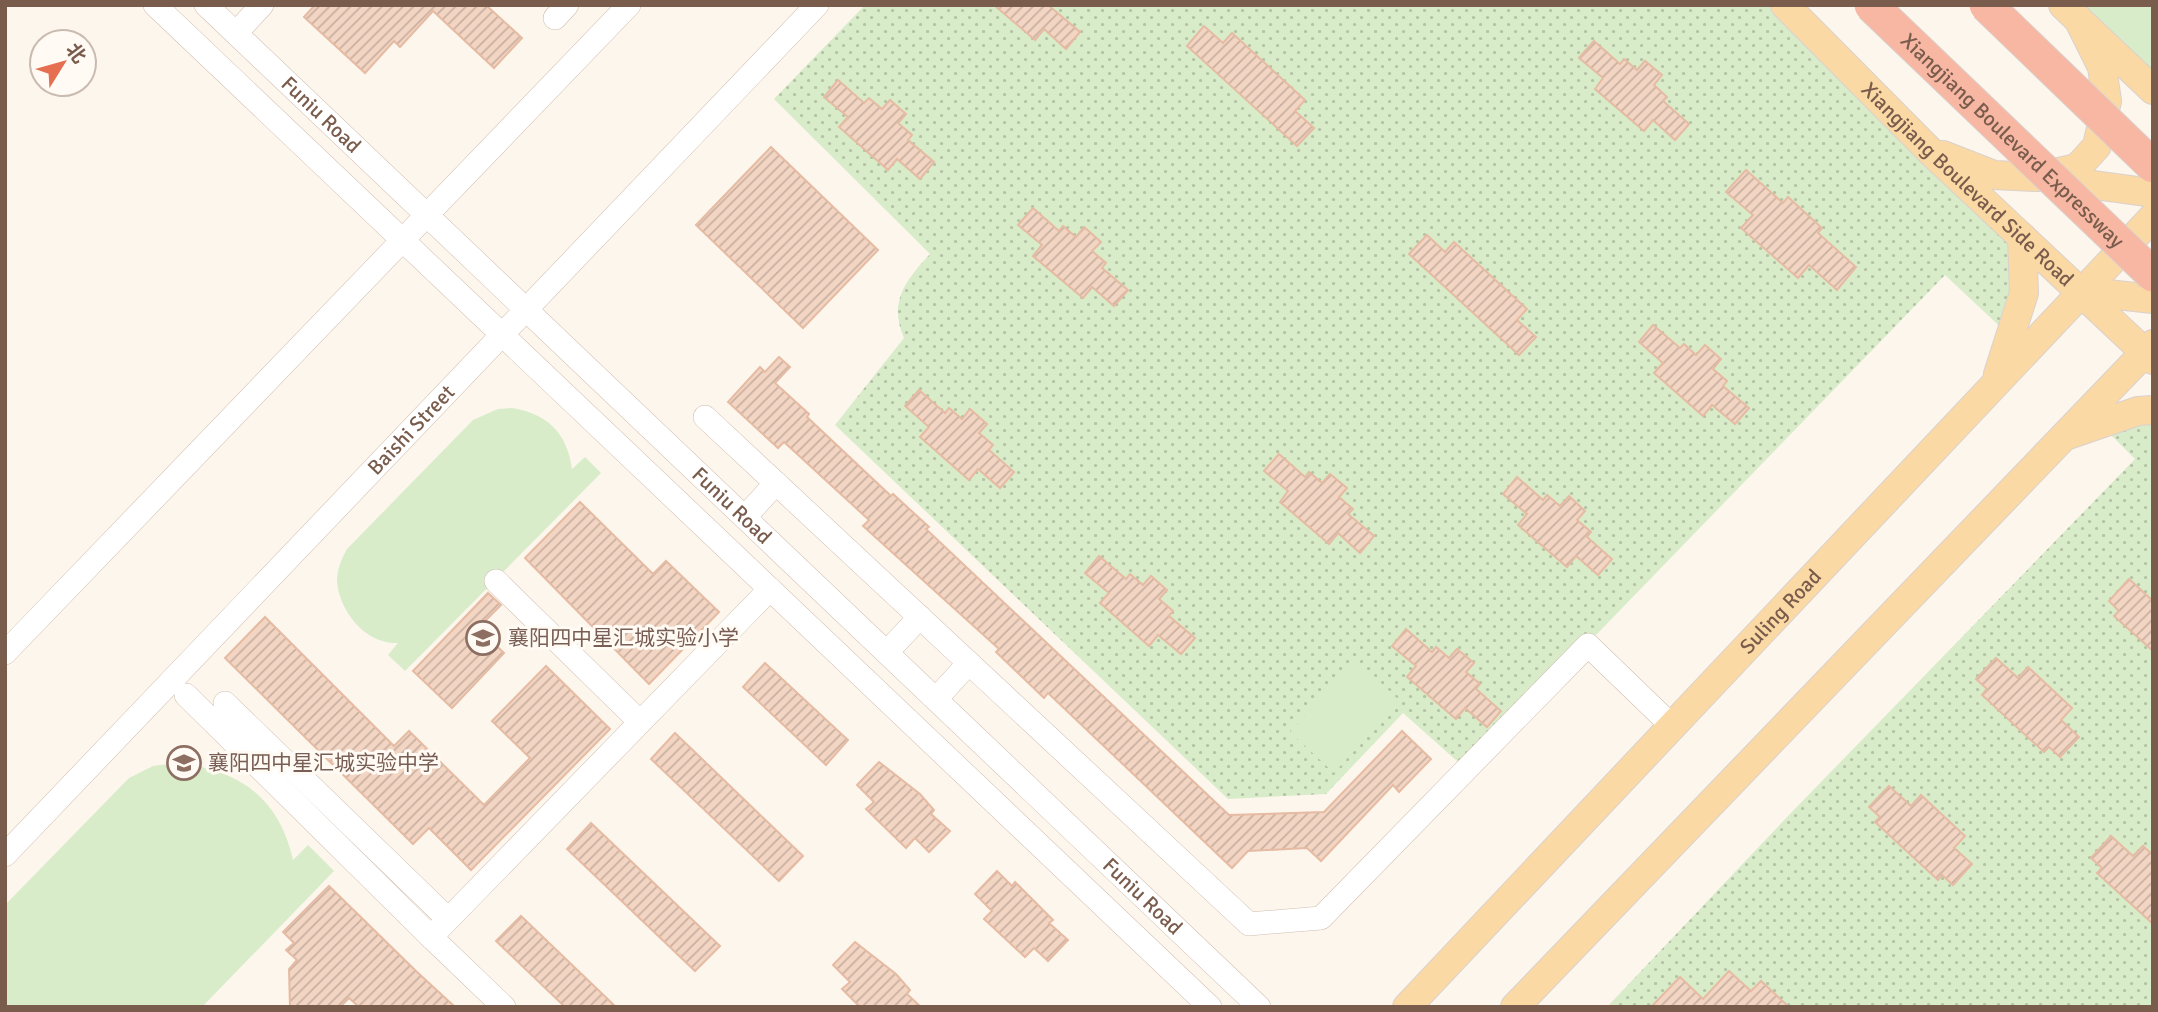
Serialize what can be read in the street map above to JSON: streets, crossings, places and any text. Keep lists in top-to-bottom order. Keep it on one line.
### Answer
{"streets":{"highway":["Xiangjiang Boulevard Expressway"],"main road":["Xiangjiang Boulevard Side Road","Suling Road"],"street":["Funiu Road","Baishi Street"]},"crossings":[["Funiu Road","Baishi Street"],["Xiangjiang Boulevard Side Road","Suling Road"]],"places":{"school or university":["襄阳四中星汇城实验小学","襄阳四中星汇城实验中学"]},"north":"top right"}
